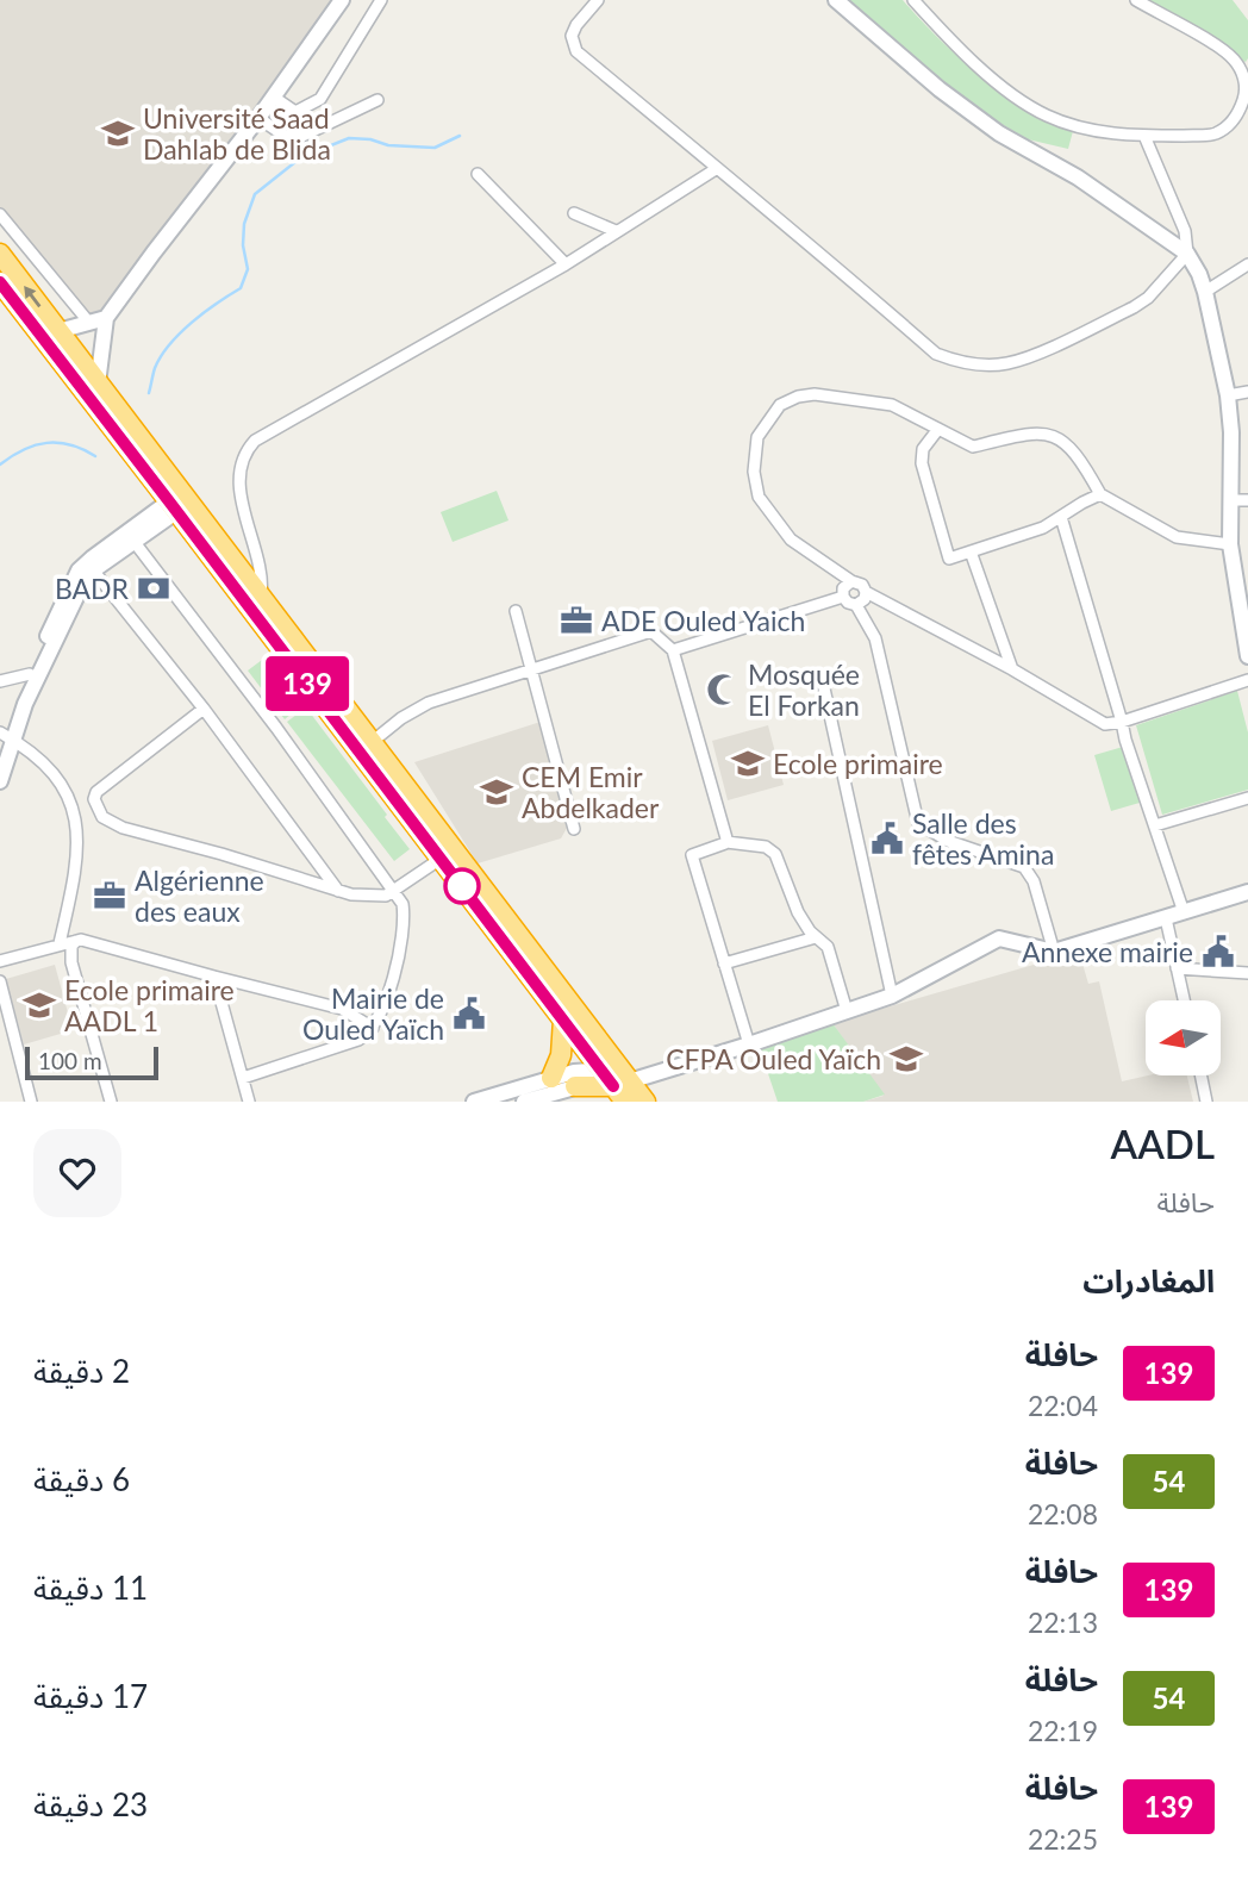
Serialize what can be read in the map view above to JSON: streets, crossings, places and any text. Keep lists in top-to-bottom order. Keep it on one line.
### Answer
{"places":{"school or university":["Université Saad Dahlab de Blida","Ecole primaire","CEM Emir Abdelkader","Ecole primaire AADL 1","CFPA Ouled Yaïch"],"bank":["BADR"],"office":["ADE Ouled Yaich","Algérienne des eaux"],"mosque":["Mosquée El Forkan"],"public building":["Salle des fêtes Amina","Annexe mairie","Mairie de Ouled Yaïch"]},"lines":["bus line 139"],"scale_bar":"100 m","north":"left","page":{"on_map":"139","scale":"100 m","heading":[["AADL","حافلة"],"المغادرات"],"list":[{"mark":"139","name":"حافلة","note":"22:04","value":"2 دقيقة"},{"mark":"54","name":"حافلة","note":"22:08","value":"6 دقيقة"},{"mark":"139","name":"حافلة","note":"22:13","value":"11 دقيقة"},{"mark":"54","name":"حافلة","note":"22:19","value":"17 دقيقة"},{"mark":"139","name":"حافلة","note":"22:25","value":"23 دقيقة"}]}}
